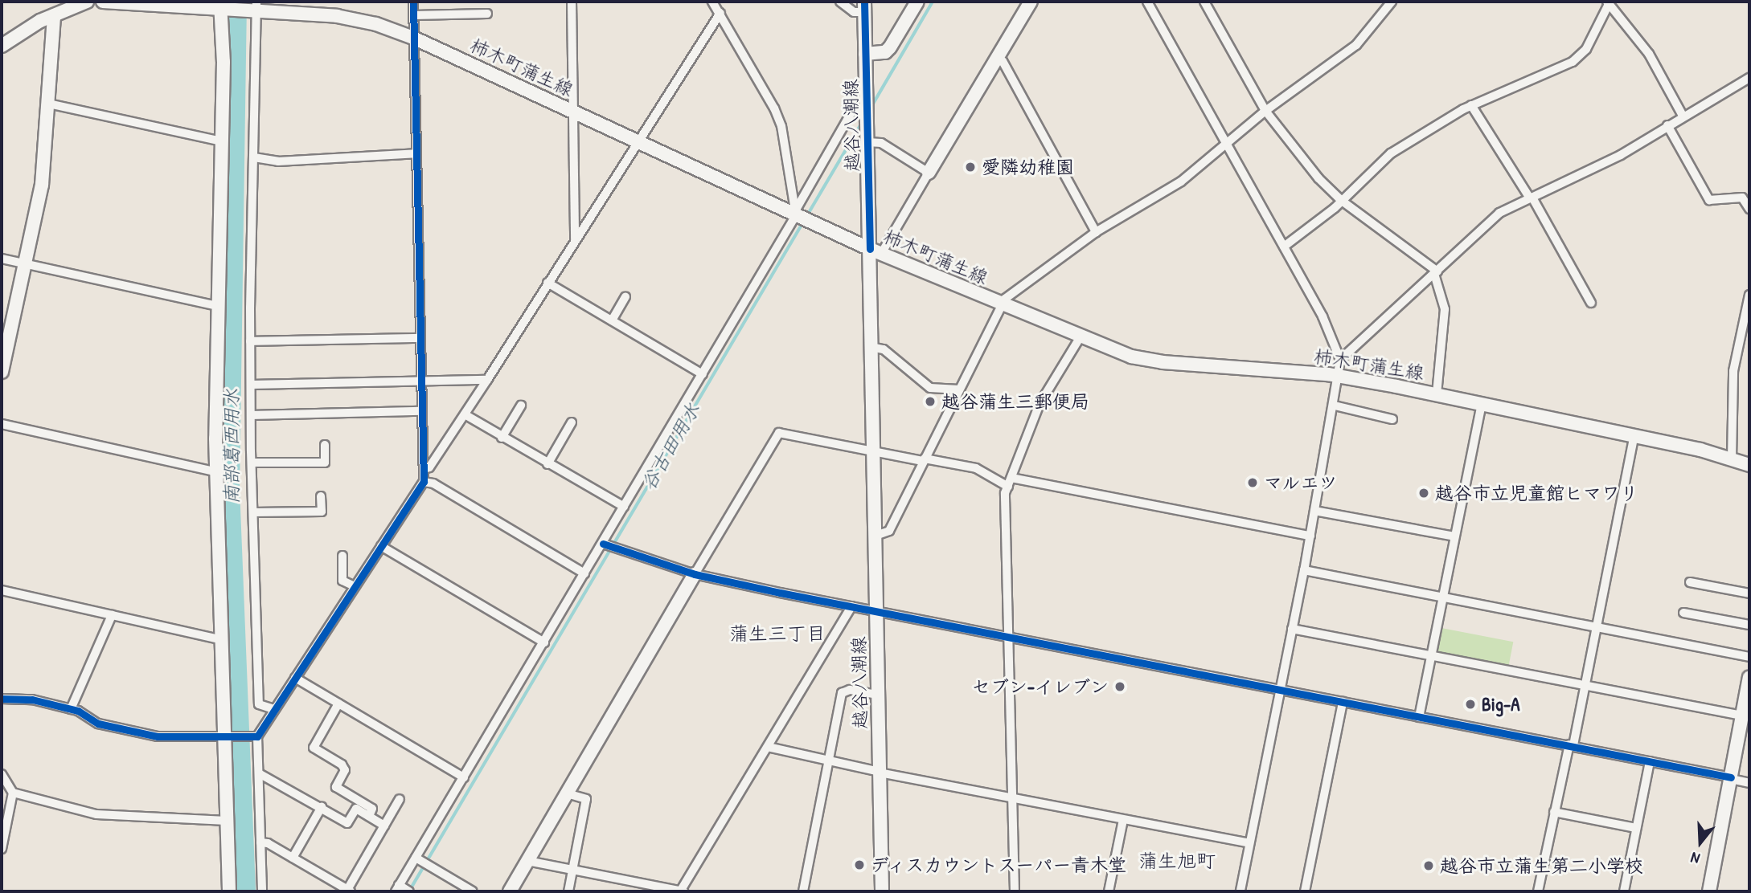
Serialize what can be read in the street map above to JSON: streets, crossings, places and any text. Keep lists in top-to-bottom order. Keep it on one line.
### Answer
{"streets":{"main road":["柿木町蒲生線","越谷八潮線"]},"crossings":[["柿木町蒲生線","越谷八潮線"]],"districts":["蒲生三丁目","蒲生旭町"],"water":["南部葛西用水","谷古田用水"],"places":["愛隣幼稚園","越谷蒲生三郵便局","マルエツ","越谷市立児童館ヒマワリ","セブン-イレブン","Big-A","ディスカウントスーパー青木堂","越谷市立蒲生第二小学校"],"north":"bottom"}
